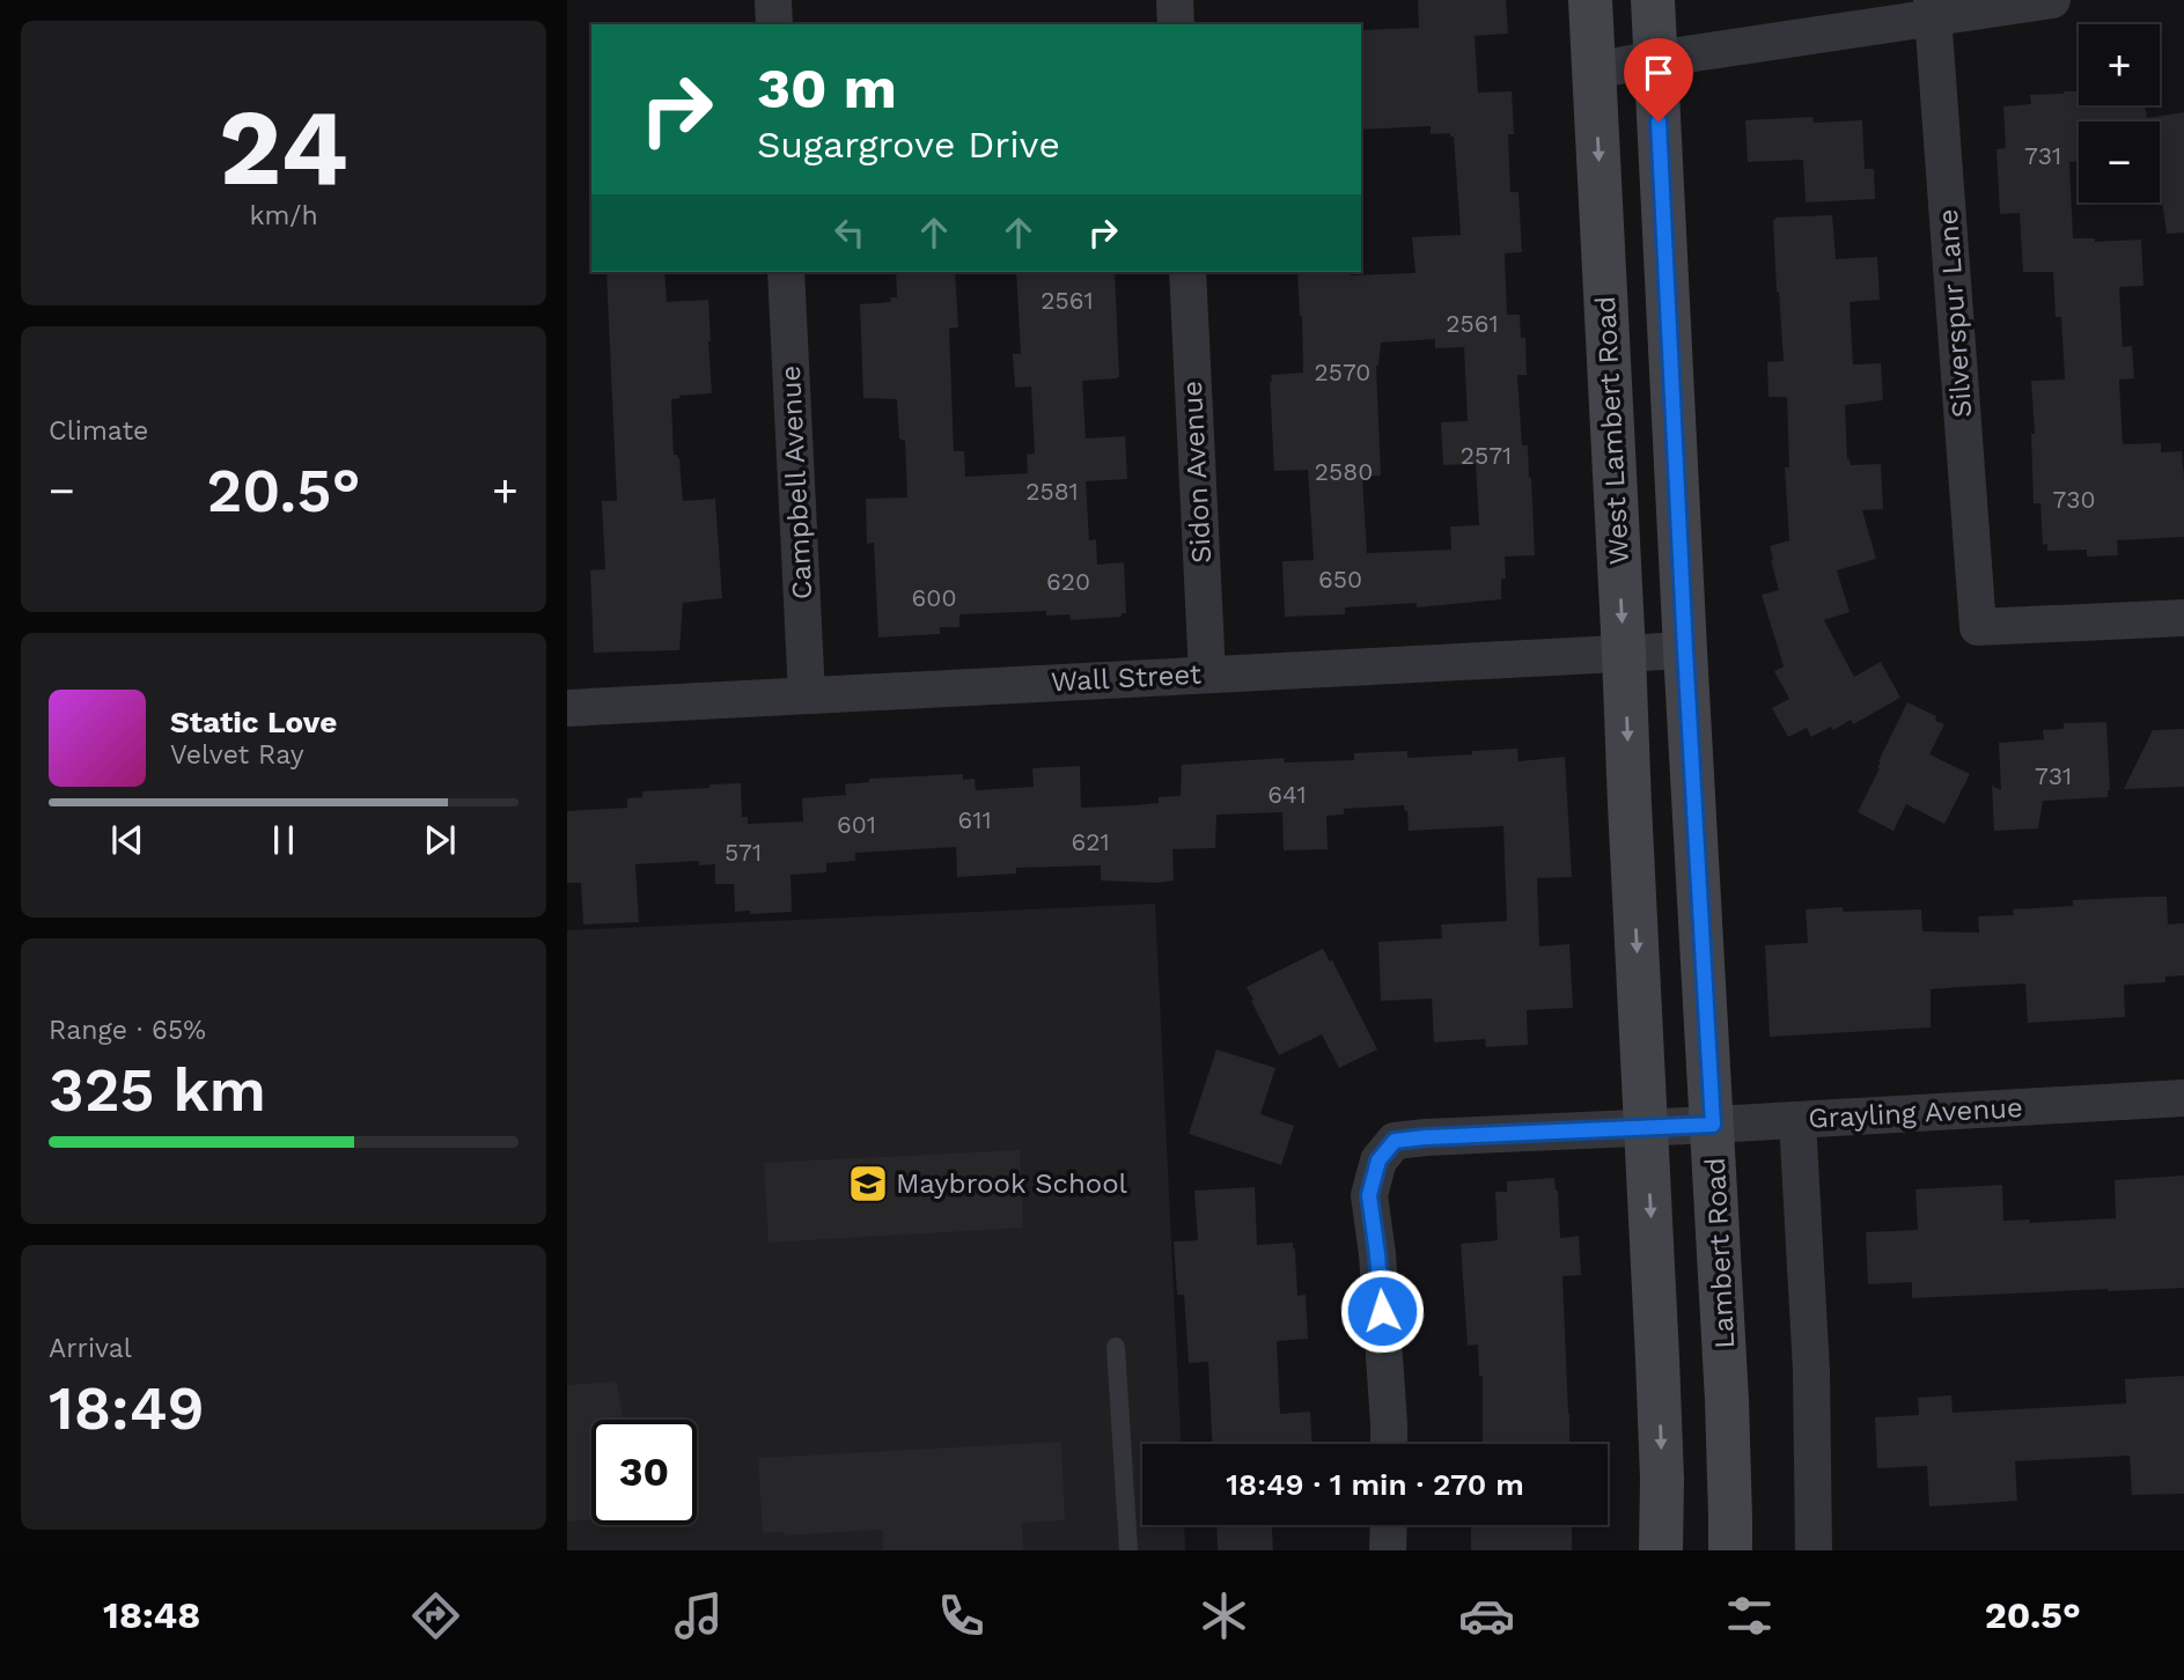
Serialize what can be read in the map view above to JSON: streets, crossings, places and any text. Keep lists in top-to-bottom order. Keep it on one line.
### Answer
{"streets":{"main road":["West Lambert Road","Lambert Road"],"street":["Silverspur Lane","Sidon Avenue","Campbell Avenue","Wall Street","Grayling Avenue"]},"crossings":[["West Lambert Road","Wall Street"],["West Lambert Road","Grayling Avenue"],["Sidon Avenue","Wall Street"],["Campbell Avenue","Wall Street"],["Wall Street","Lambert Road"],["Grayling Avenue","Lambert Road"]],"places":{"school or university":["Maybrook School"]},"house_numbers":["731","2561","2561","2570","2571","2580","2581","730","650","620","600","731","641","611","601","621","571"],"page":{"tile":[["24","km/h"],"Climate",["Range · 65%","325 km"],["Arrival","18:49"]],"map_buttons":["+","−"],"turn":["30 m","Sugargrove Drive"],"heat":["−","20.5°","+"],"song":["Static Love","Velvet Ray"],"limit":"30","trip":"18:49 · 1 min · 270 m","tabs":["18:48","20.5°"]}}
